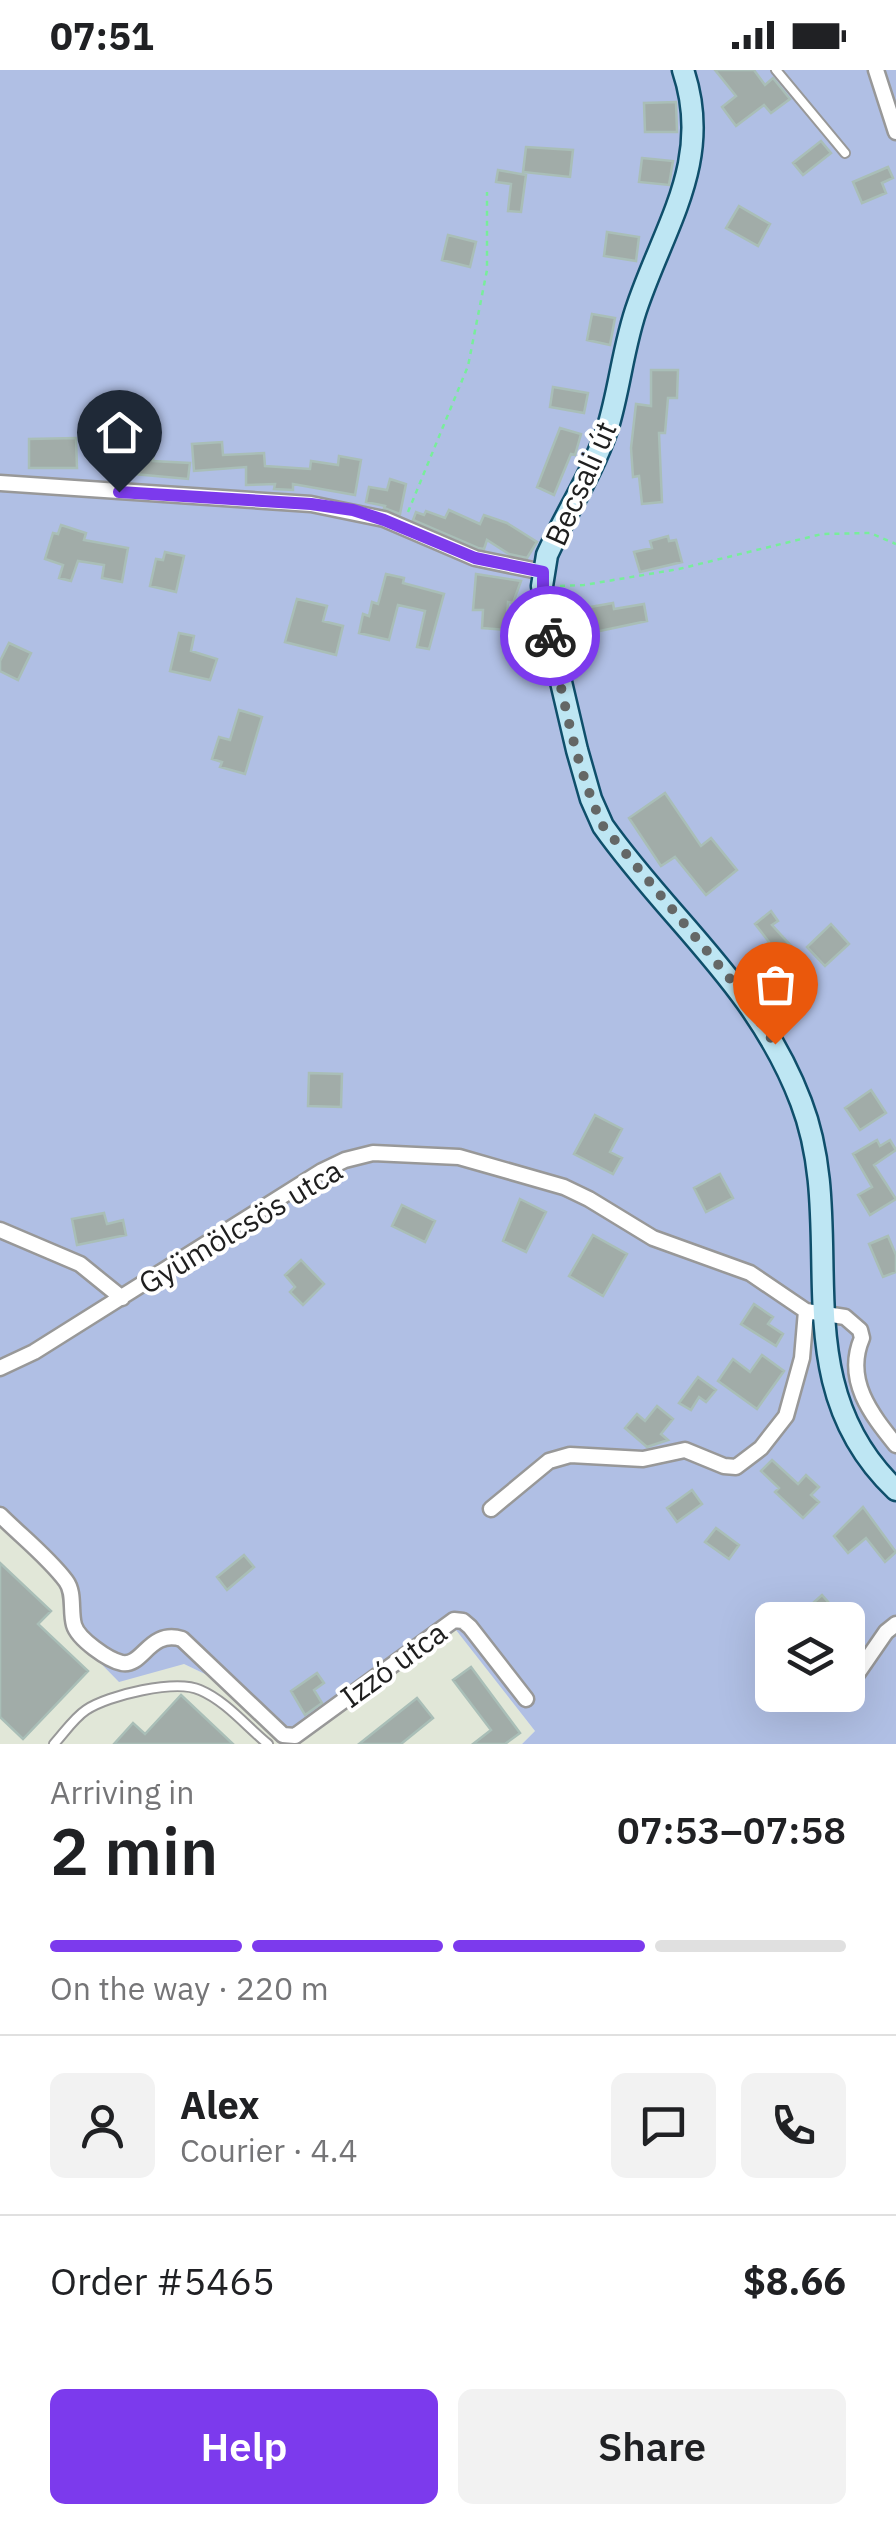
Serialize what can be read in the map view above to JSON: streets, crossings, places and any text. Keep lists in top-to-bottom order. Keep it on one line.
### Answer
{"streets":{"main road":["Becsali út"],"street":["Gyümölcsös utca","Izzó utca"]},"crossings":[["Becsali út","Gyümölcsös utca"]],"page":{"status":"07:51","heading":["2 min","Arriving in","07:53–07:58"],"panel":["Alex","Courier · 4.4","Order #5465","$8.66"],"bar":"On the way · 220 m","buttons":["Help","Share"]}}
